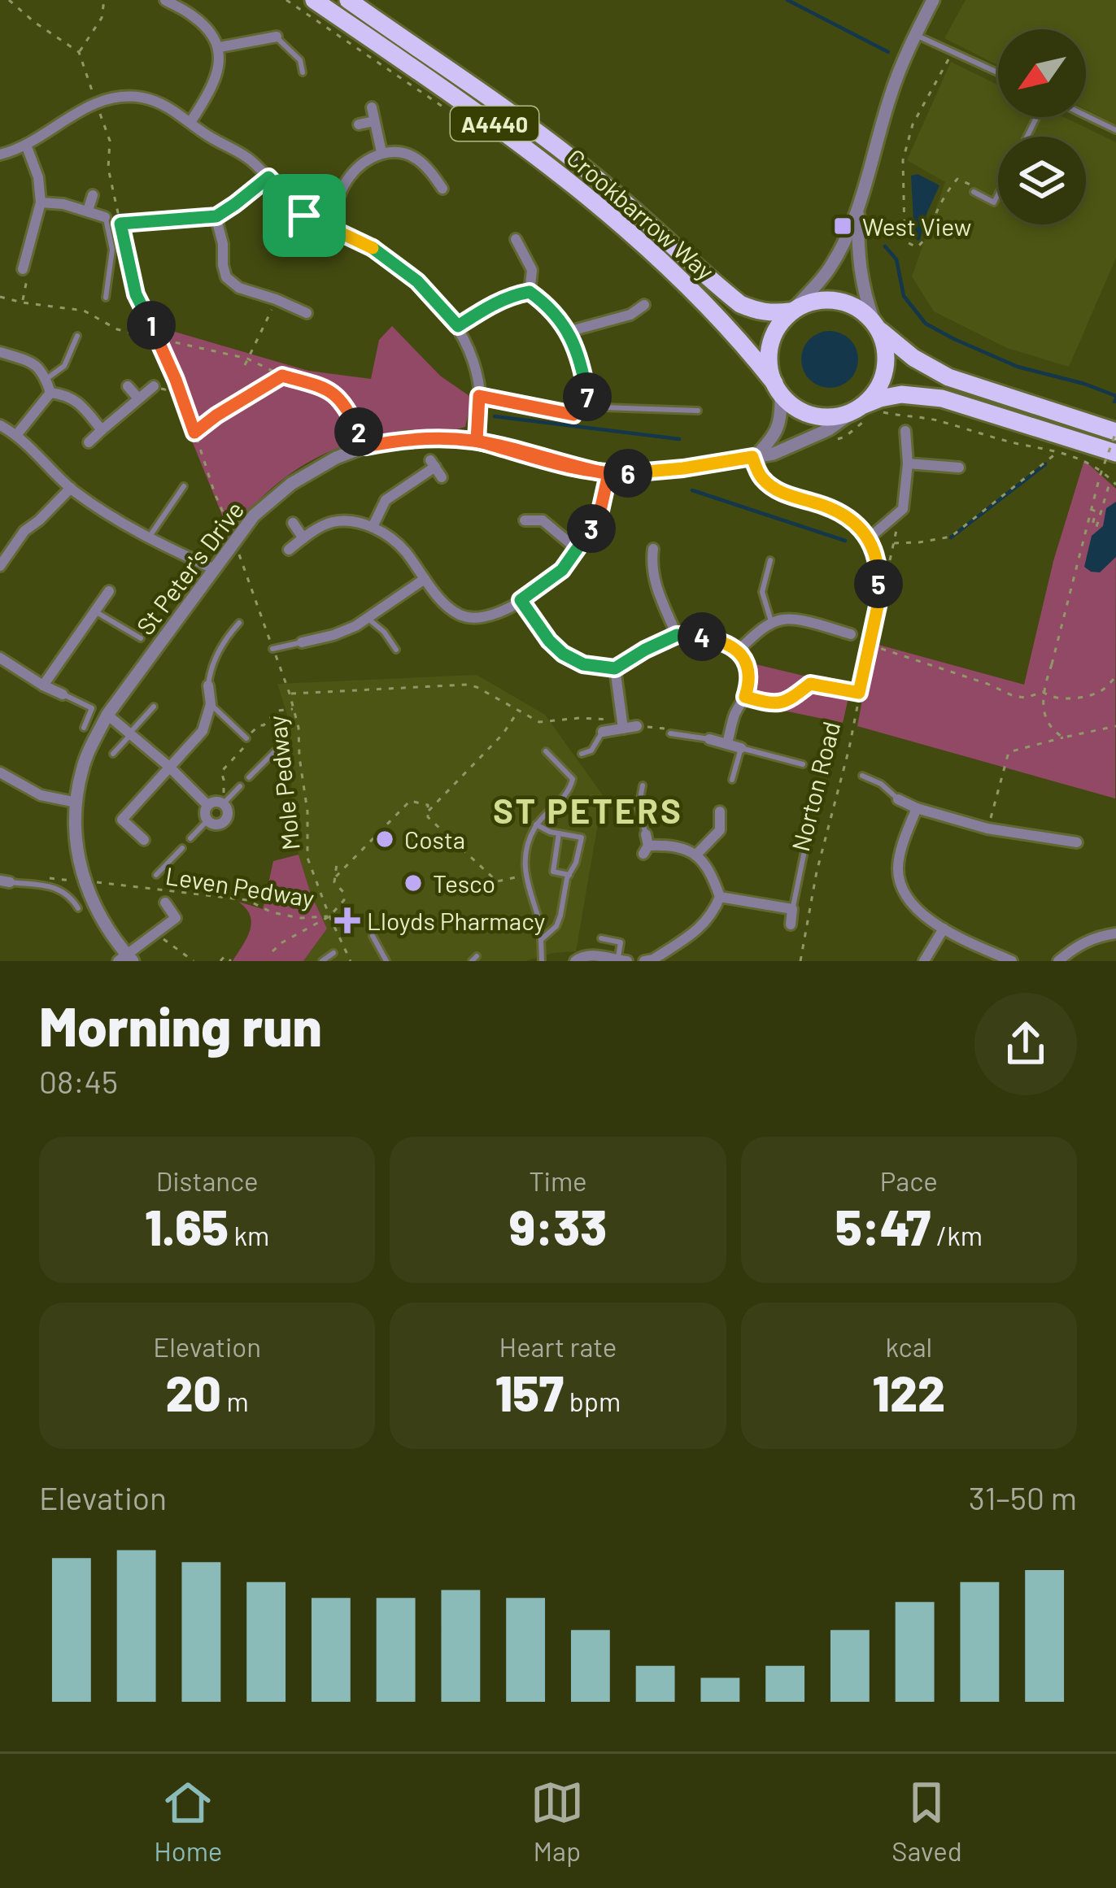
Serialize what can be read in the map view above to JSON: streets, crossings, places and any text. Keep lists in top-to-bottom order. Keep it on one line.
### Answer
{"streets":{"highway":["A4440","Crookbarrow Way"],"street":["St Peter's Drive"],"path":["Mole Pedway","Norton Road","Leven Pedway"]},"crossings":[["Crookbarrow Way","St Peter's Drive"],["Mole Pedway","Leven Pedway"]],"districts":["ST PETERS"],"places":{"transit":["West View"],"other":["Costa","Tesco"],"health":["Lloyds Pharmacy"]},"north":"bottom left","page":{"pins":["1","7","2","6","3","5","4"],"heading":["Morning run","08:45"],"stats":[["Distance","1.65 km"],["Time","9:33"],["Pace","5:47 /km"],["Elevation","20 m"],["Heart rate","157 bpm"],["kcal","122"]],"chart":["Elevation","31–50 m"],"tabs":["Home","Map","Saved"]}}
